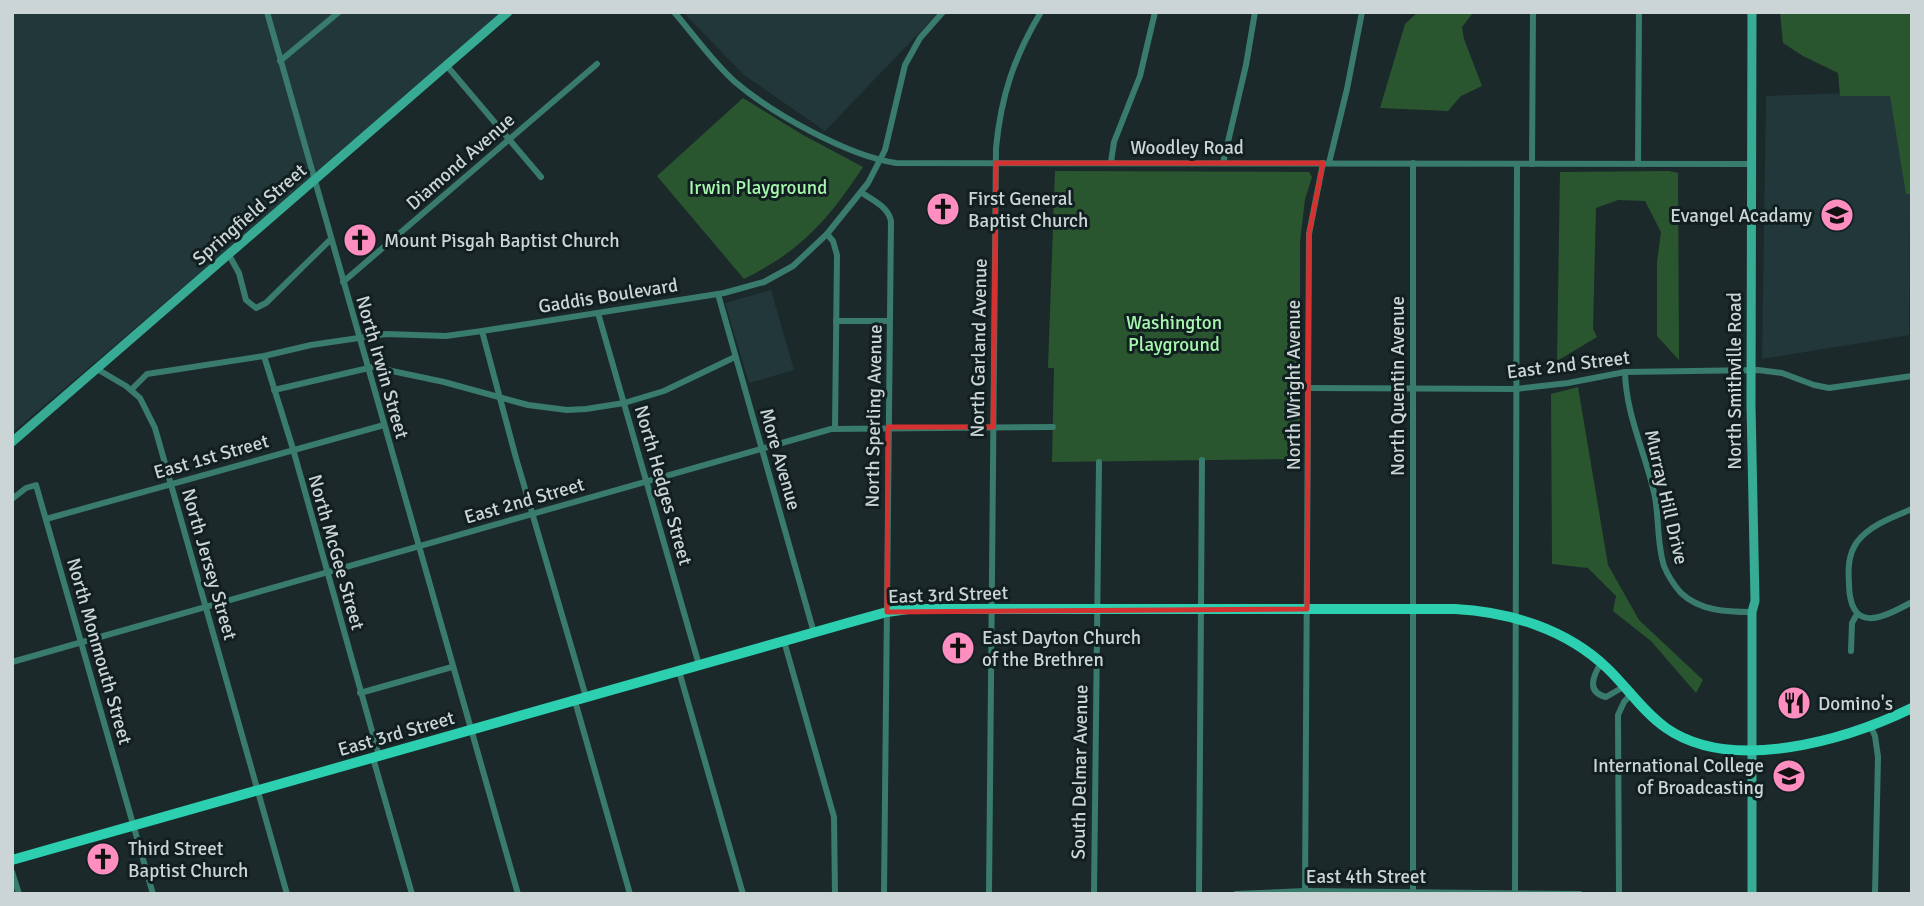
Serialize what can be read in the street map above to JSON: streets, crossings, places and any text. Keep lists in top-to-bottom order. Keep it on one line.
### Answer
{"streets":{"main road":["Springfield Street","North Smithville Road","East 3rd Street"],"street":["Woodley Road","Diamond Avenue","Gaddis Boulevard","North Garland Avenue","East 2nd Street","North Irwin Street","North Wright Avenue","North Quentin Avenue","North Sperling Avenue","East 1st Street","More Avenue","North Hedges Street","Murray Hill Drive","North McGee Street","North Jersey Street","North Monmouth Street","South Delmar Avenue","East 4th Street"]},"crossings":[["Woodley Road","Gaddis Boulevard"],["Woodley Road","North Garland Avenue"],["Woodley Road","North Smithville Road"],["Woodley Road","North Wright Avenue"],["Woodley Road","North Quentin Avenue"],["Diamond Avenue","North Irwin Street"],["Springfield Street","North Irwin Street"],["Springfield Street","North Jersey Street"],["Gaddis Boulevard","North Irwin Street"],["Gaddis Boulevard","North Sperling Avenue"],["Gaddis Boulevard","More Avenue"],["Gaddis Boulevard","North Hedges Street"],["Gaddis Boulevard","North McGee Street"],["Gaddis Boulevard","North Jersey Street"],["North Garland Avenue","East 2nd Street"],["North Garland Avenue","East 3rd Street"],["East 2nd Street","North Irwin Street"],["East 2nd Street","North Smithville Road"],["East 2nd Street","North Wright Avenue"],["East 2nd Street","North Quentin Avenue"],["East 2nd Street","North Sperling Avenue"],["East 2nd Street","More Avenue"],["East 2nd Street","North Hedges Street"],["East 2nd Street","Murray Hill Drive"],["East 2nd Street","North McGee Street"],["East 2nd Street","North Jersey Street"],["East 2nd Street","North Monmouth Street"],["North Irwin Street","East 1st Street"],["North Irwin Street","East 3rd Street"],["North Smithville Road","Murray Hill Drive"],["North Smithville Road","East 3rd Street"],["North Wright Avenue","East 3rd Street"],["North Wright Avenue","East 4th Street"],["North Quentin Avenue","East 3rd Street"],["North Quentin Avenue","East 4th Street"],["North Sperling Avenue","East 3rd Street"],["East 1st Street","North McGee Street"],["East 1st Street","North Jersey Street"],["East 1st Street","North Monmouth Street"],["More Avenue","East 3rd Street"],["North Hedges Street","East 3rd Street"],["North McGee Street","East 3rd Street"],["North Jersey Street","East 3rd Street"],["East 3rd Street","North Monmouth Street"],["East 3rd Street","South Delmar Avenue"]],"parks":["Irwin Playground","Washington Playground"],"places":{"church":["First General Baptist Church","Mount Pisgah Baptist Church","East Dayton Church of the Brethren","Third Street Baptist Church"],"school or university":["Evangel Acadamy","International College of Broadcasting"],"restaurant":["Domino's"]}}
